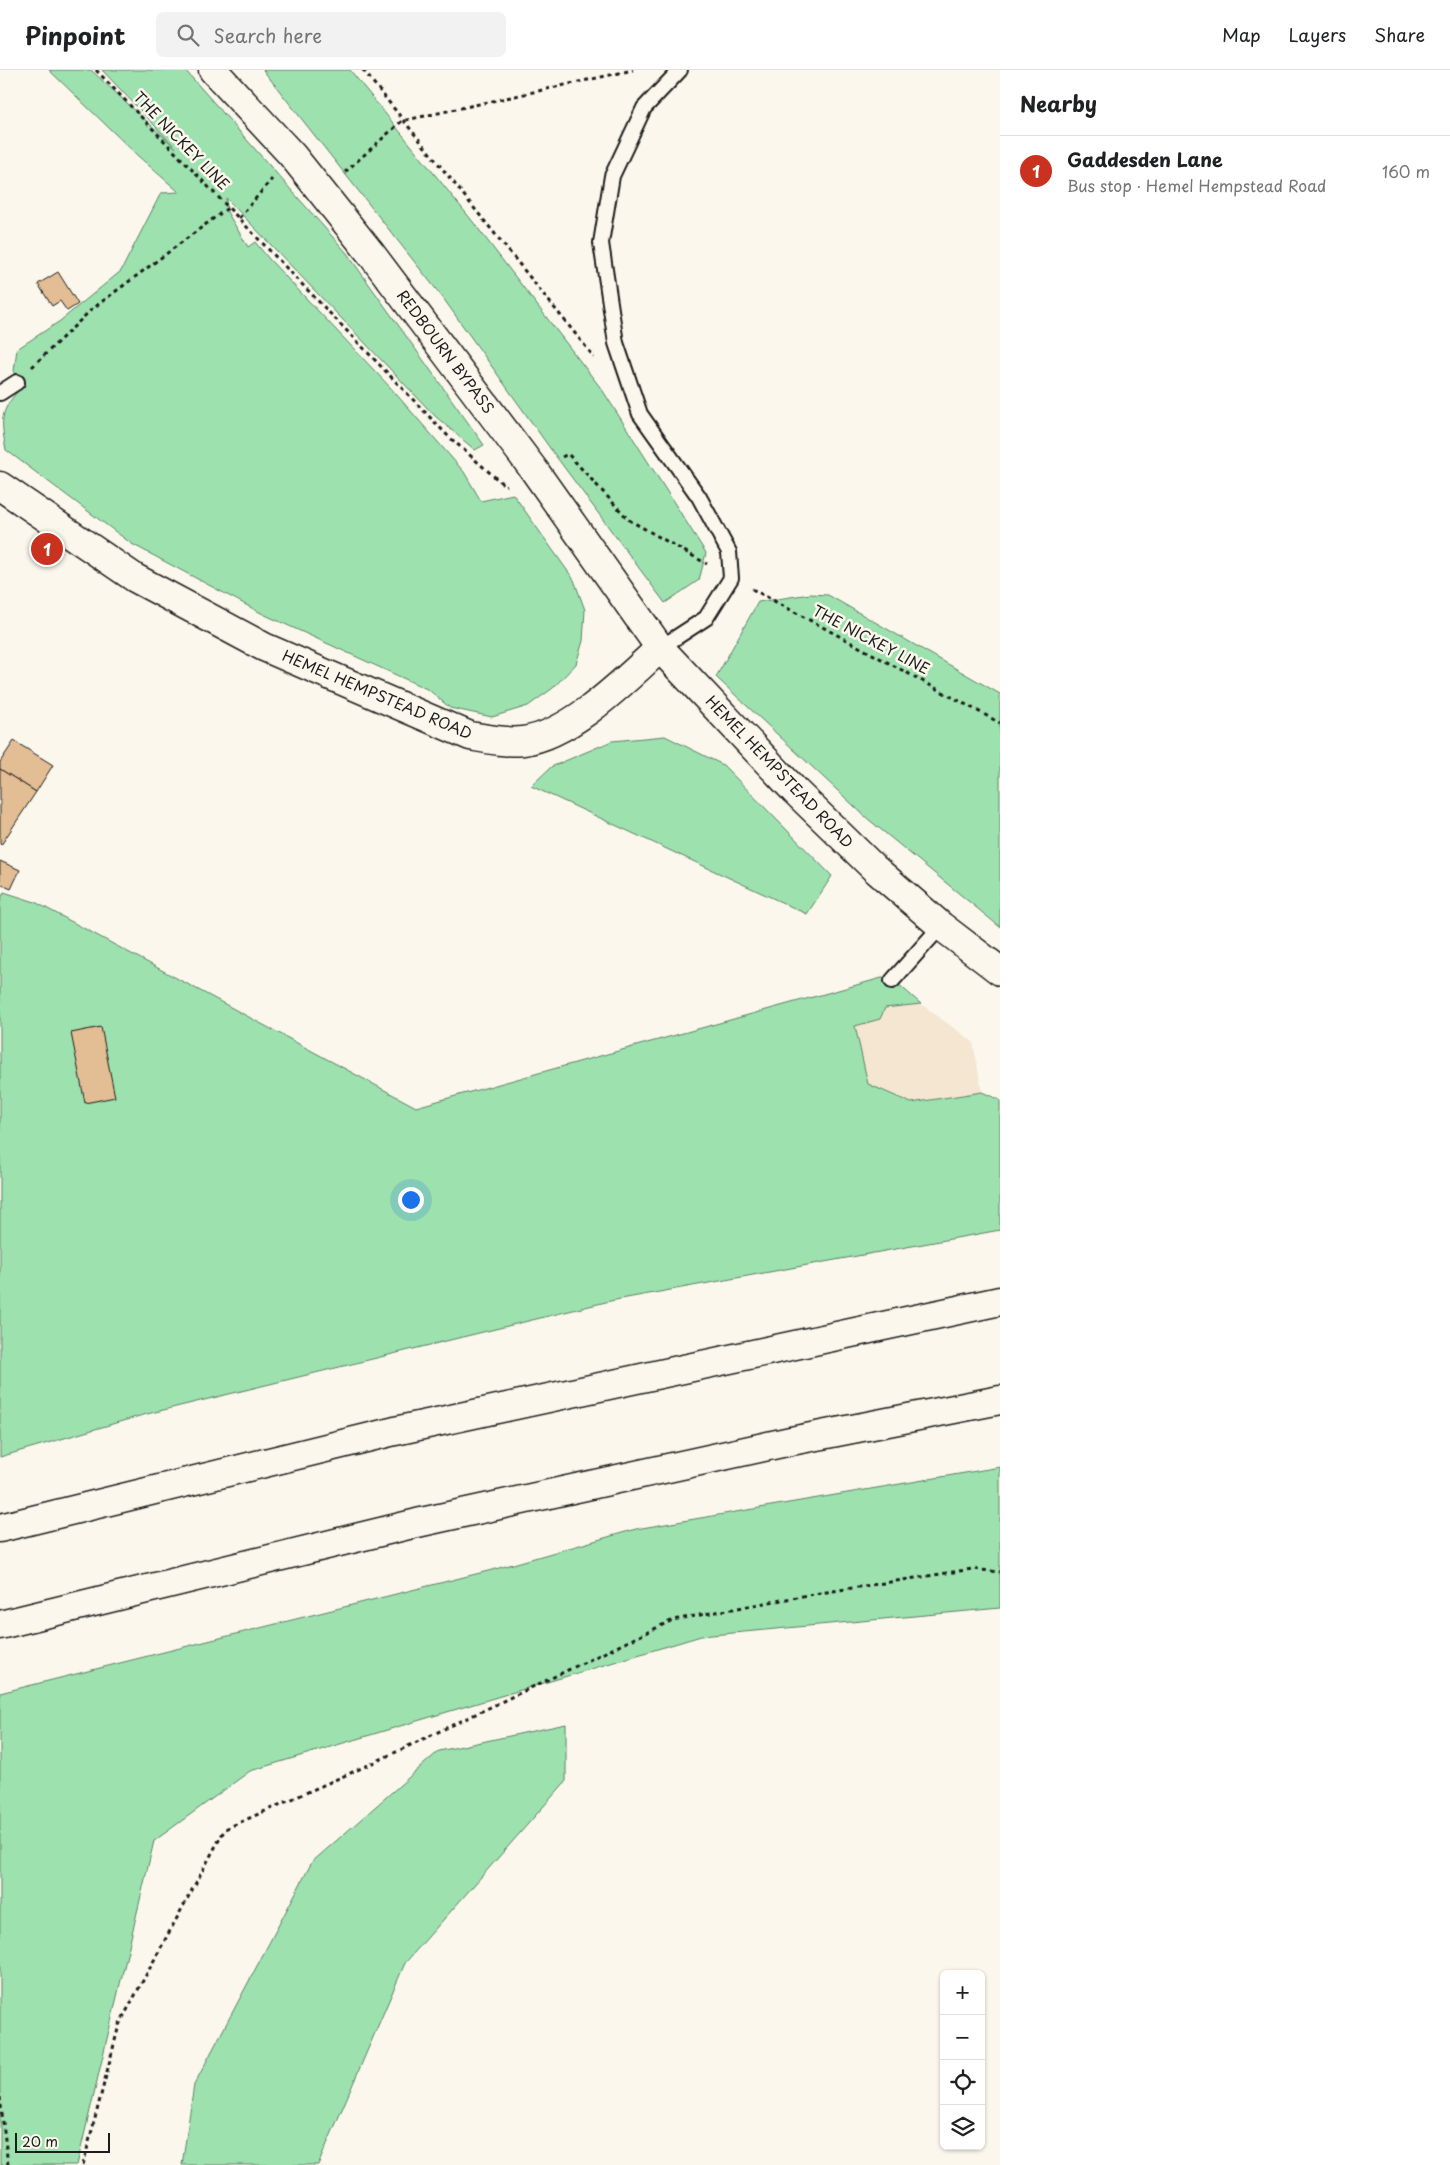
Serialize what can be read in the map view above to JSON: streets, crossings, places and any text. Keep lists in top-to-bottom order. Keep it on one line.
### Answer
{"streets":{"main road":["REDBOURN BYPASS","HEMEL HEMPSTEAD ROAD"],"path":["THE NICKEY LINE"]},"crossings":[["REDBOURN BYPASS","HEMEL HEMPSTEAD ROAD"]],"scale_bar":"20 m","page":{"header":"Pinpoint","search":"Search here","nav":["Map","Layers","Share"],"heading":"Nearby","list":[{"mark":"1","name":"Gaddesden Lane","note":"Bus stop · Hemel Hempstead Road","value":"160 m"}],"pins":"1","map_buttons":["+","−"],"scale":"20 m"}}
